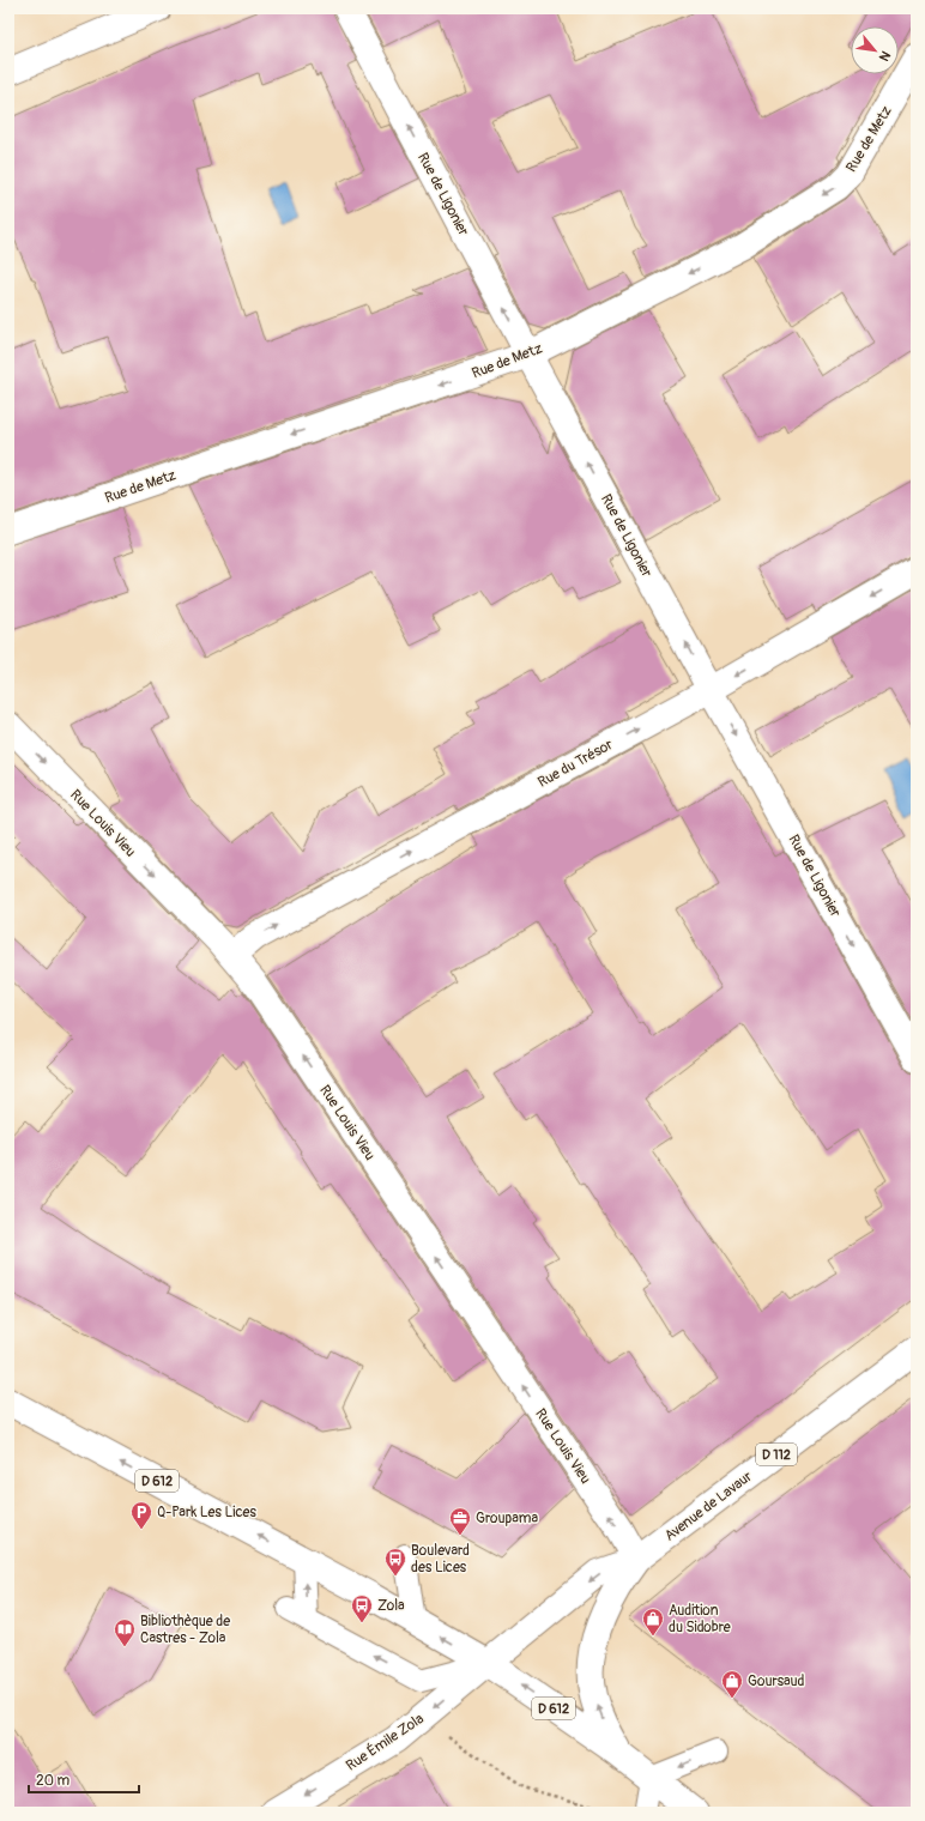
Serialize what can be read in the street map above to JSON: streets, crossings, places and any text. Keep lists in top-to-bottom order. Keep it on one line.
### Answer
{"streets":{"street":["Rue de Metz","Rue de Ligonier","Rue du Trésor","Rue Louis Vieu","D 112","D 612","Avenue de Lavaur","Rue Émile Zola"]},"crossings":[["Rue de Metz","Rue de Ligonier"],["Rue de Ligonier","Rue du Trésor"],["Rue du Trésor","Rue Louis Vieu"],["Rue Louis Vieu","Avenue de Lavaur"],["D 612","Avenue de Lavaur"],["D 612","Rue Émile Zola"],["Avenue de Lavaur","Rue Émile Zola"]],"one_way":["Rue de Metz","Rue Émile Zola"],"places":{"parking":["Q-Park Les Lices"],"office":["Groupama"],"bus stop":["Boulevard des Lices","Zola"],"shop":["Audition du Sidobre","Goursaud"],"library":["Bibliothèque de Castres - Zola"]},"scale_bar":"20 m","north":"bottom right"}
